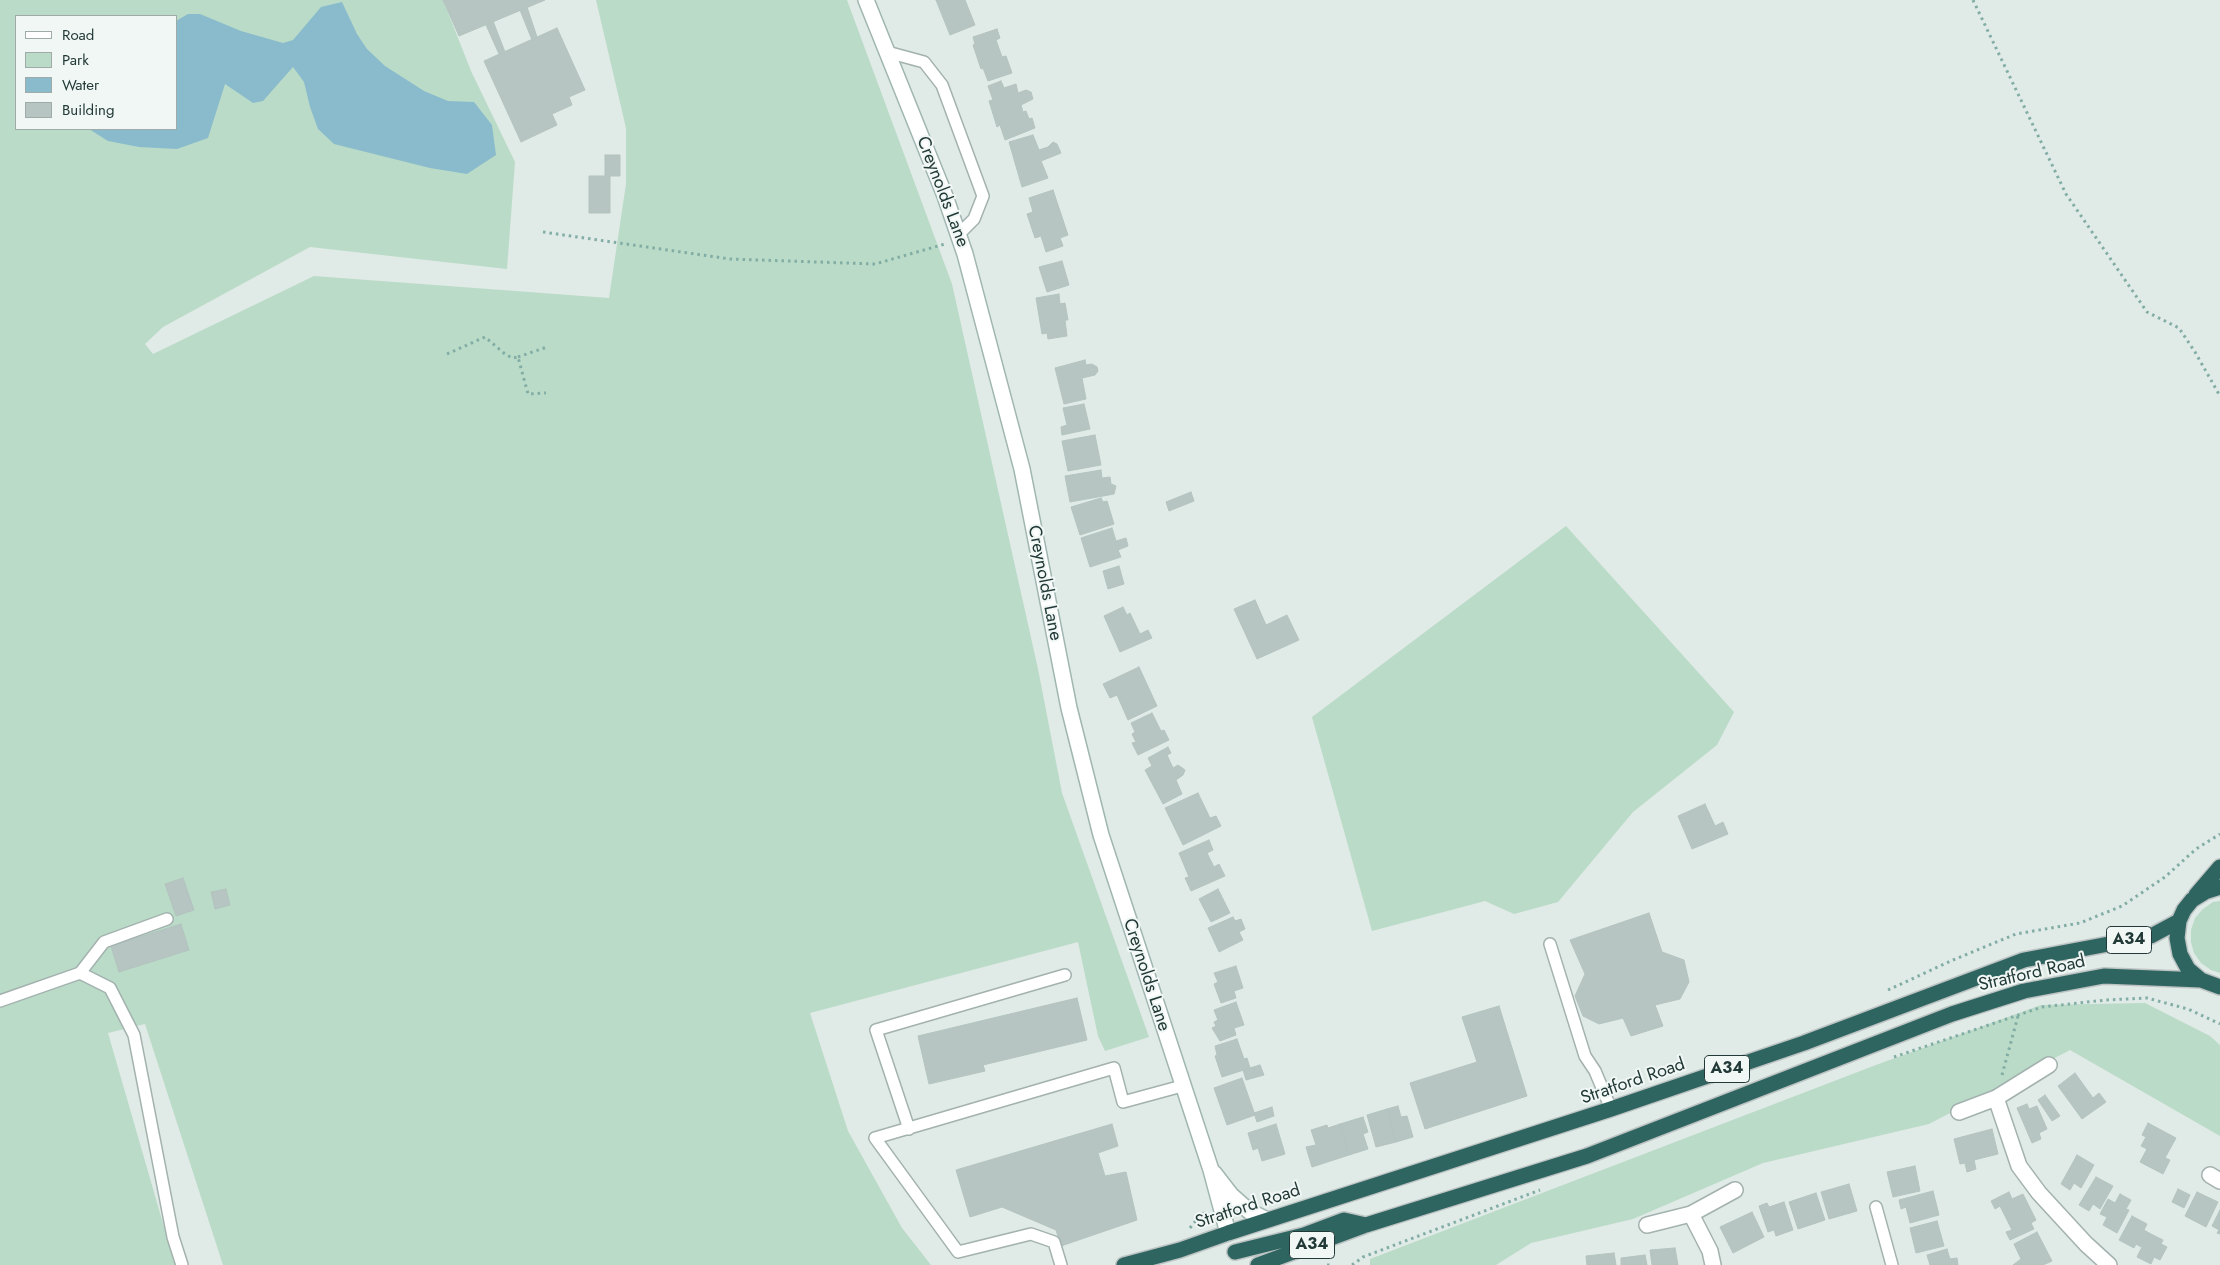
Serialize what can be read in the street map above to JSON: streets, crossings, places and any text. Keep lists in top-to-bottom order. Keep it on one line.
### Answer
{"streets":{"highway":["A34","Stratford Road"],"street":["Creynolds Lane"]},"crossings":[["Creynolds Lane","Stratford Road"],["A34","Stratford Road"]],"legend":["Road","Park","Water","Building"]}
